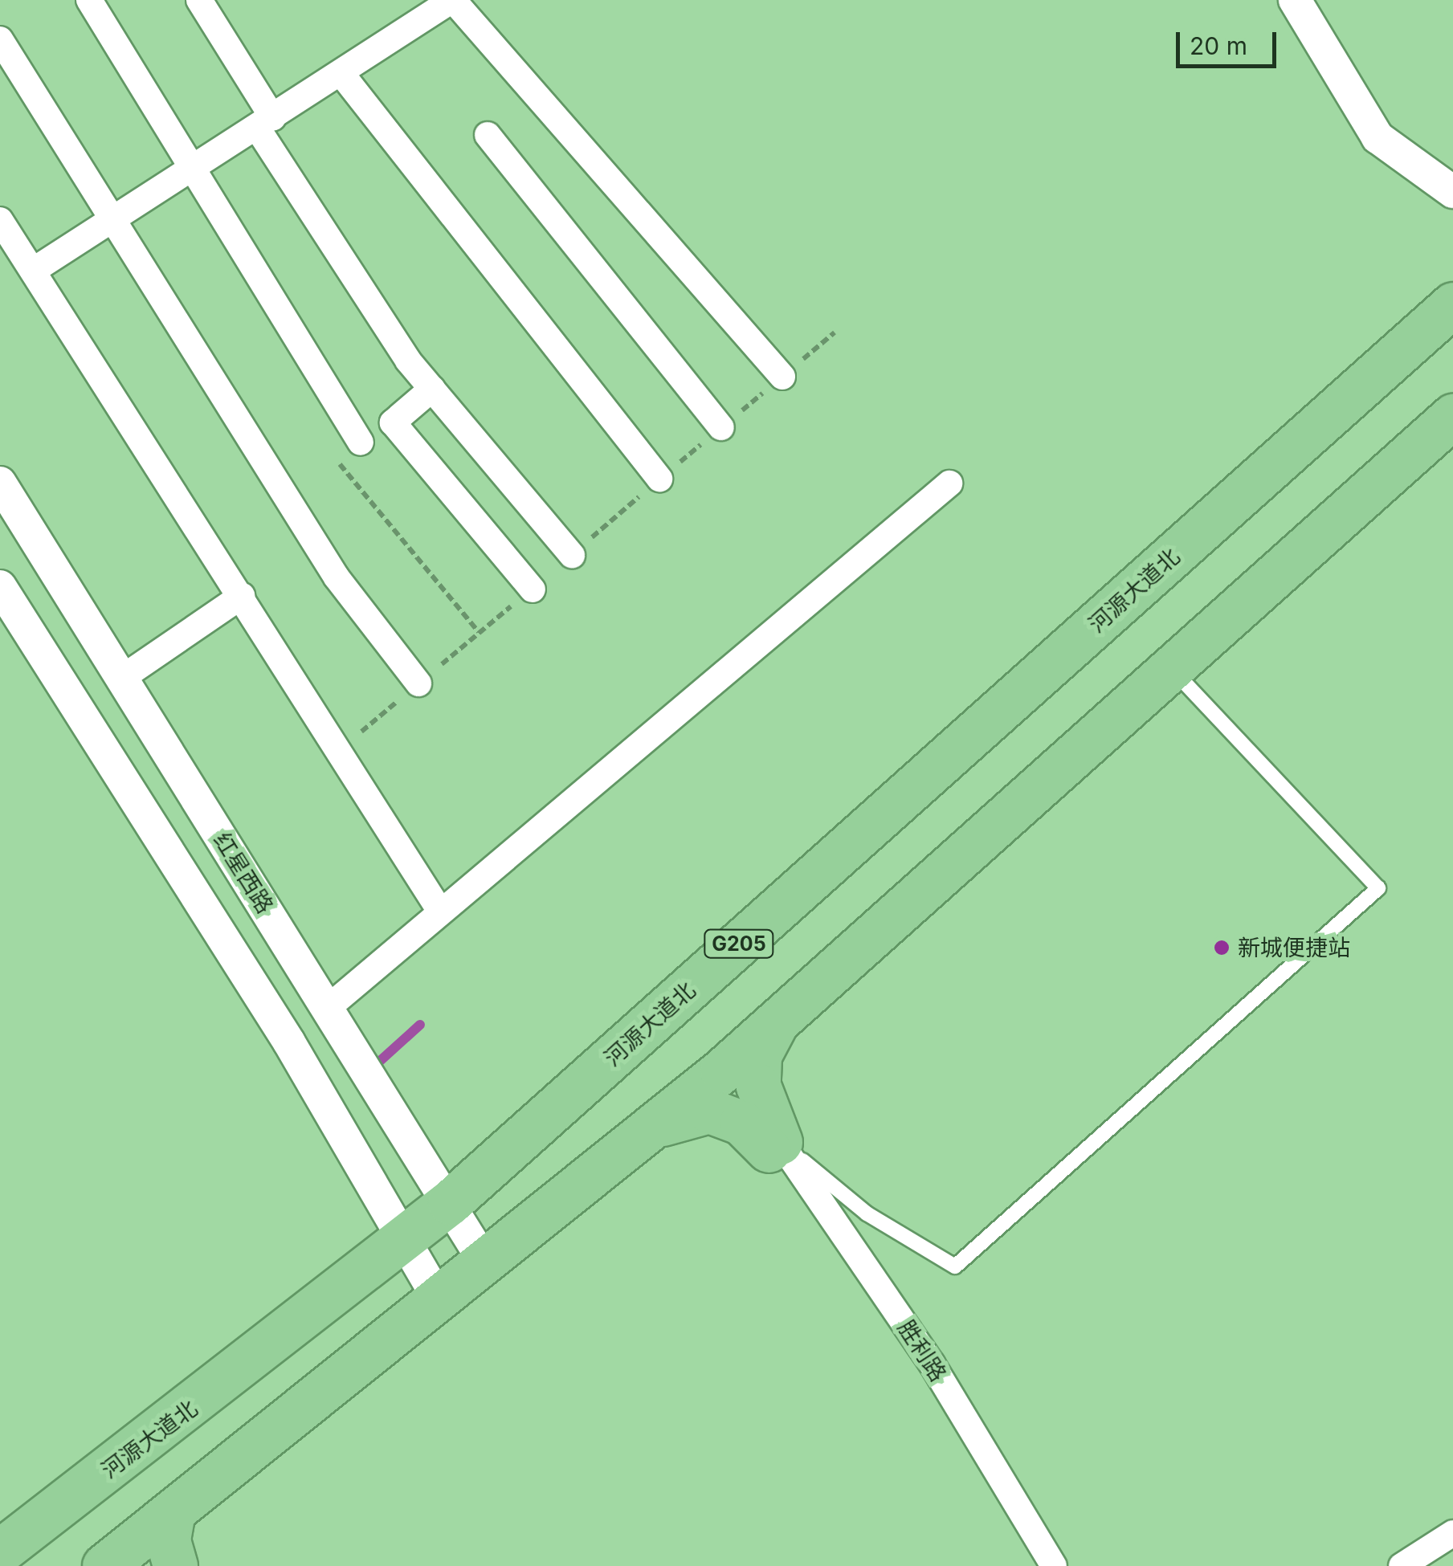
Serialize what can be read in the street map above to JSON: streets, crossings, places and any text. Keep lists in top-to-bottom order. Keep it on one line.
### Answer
{"streets":{"highway":["河源大道北","G205"],"street":["红星西路","胜利路"]},"crossings":[["河源大道北","红星西路"]],"places":["新城便捷站"],"scale_bar":"20 m"}
